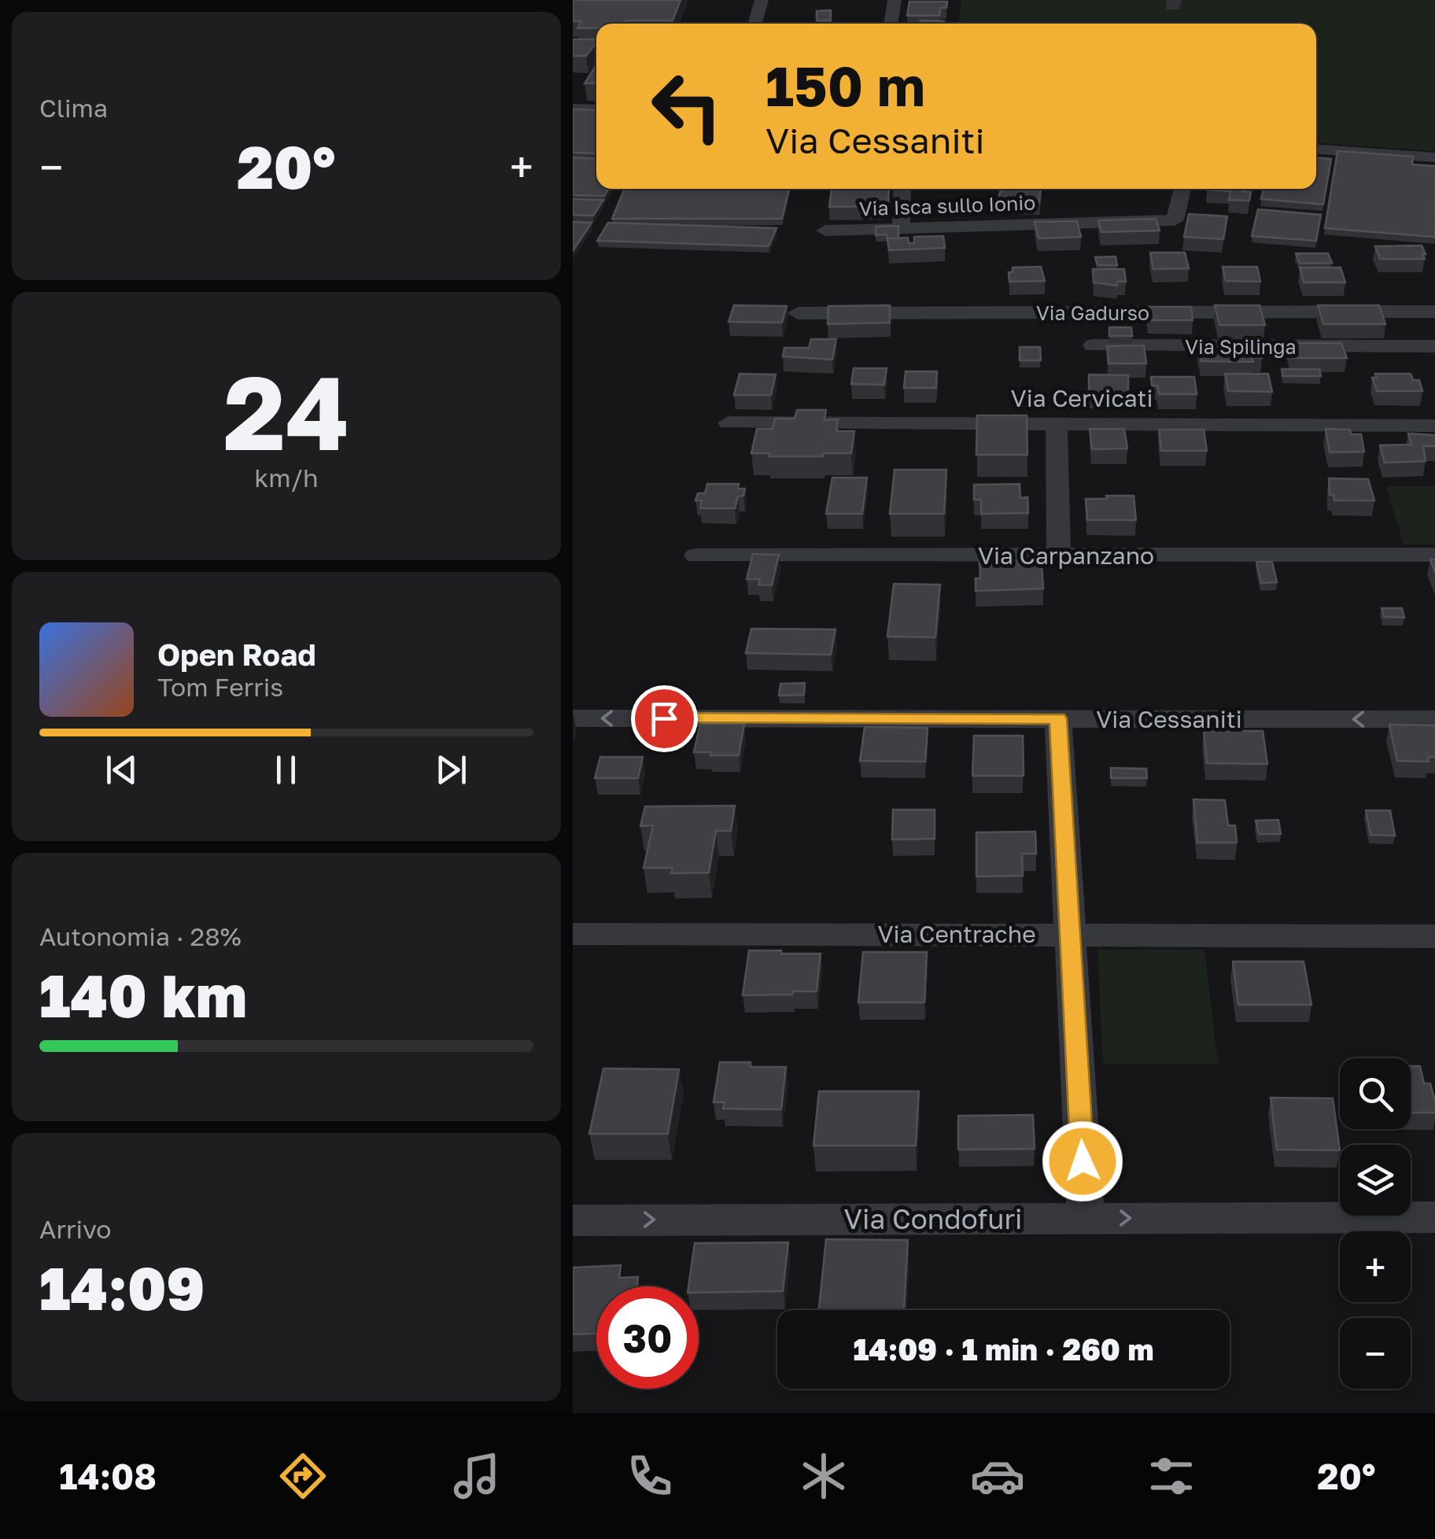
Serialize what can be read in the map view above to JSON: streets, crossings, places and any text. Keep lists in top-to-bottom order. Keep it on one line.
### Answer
{"streets":{"street":["Via Isca sullo Ionio","Via Gadurso","Via Spilinga","Via Cervicati","Via Carpanzano","Via Cessaniti","Via Centrache","Via Condofuri"]},"one_way":["Via Cessaniti","Via Condofuri"],"page":{"tile":["Clima",["24","km/h"],["Autonomia · 28%","140 km"],["Arrivo","14:09"]],"turn":["150 m","Via Cessaniti"],"heat":["−","20°","+"],"song":["Open Road","Tom Ferris"],"map_buttons":["+","−"],"limit":"30","trip":"14:09 · 1 min · 260 m","tabs":["14:08","20°"]}}
